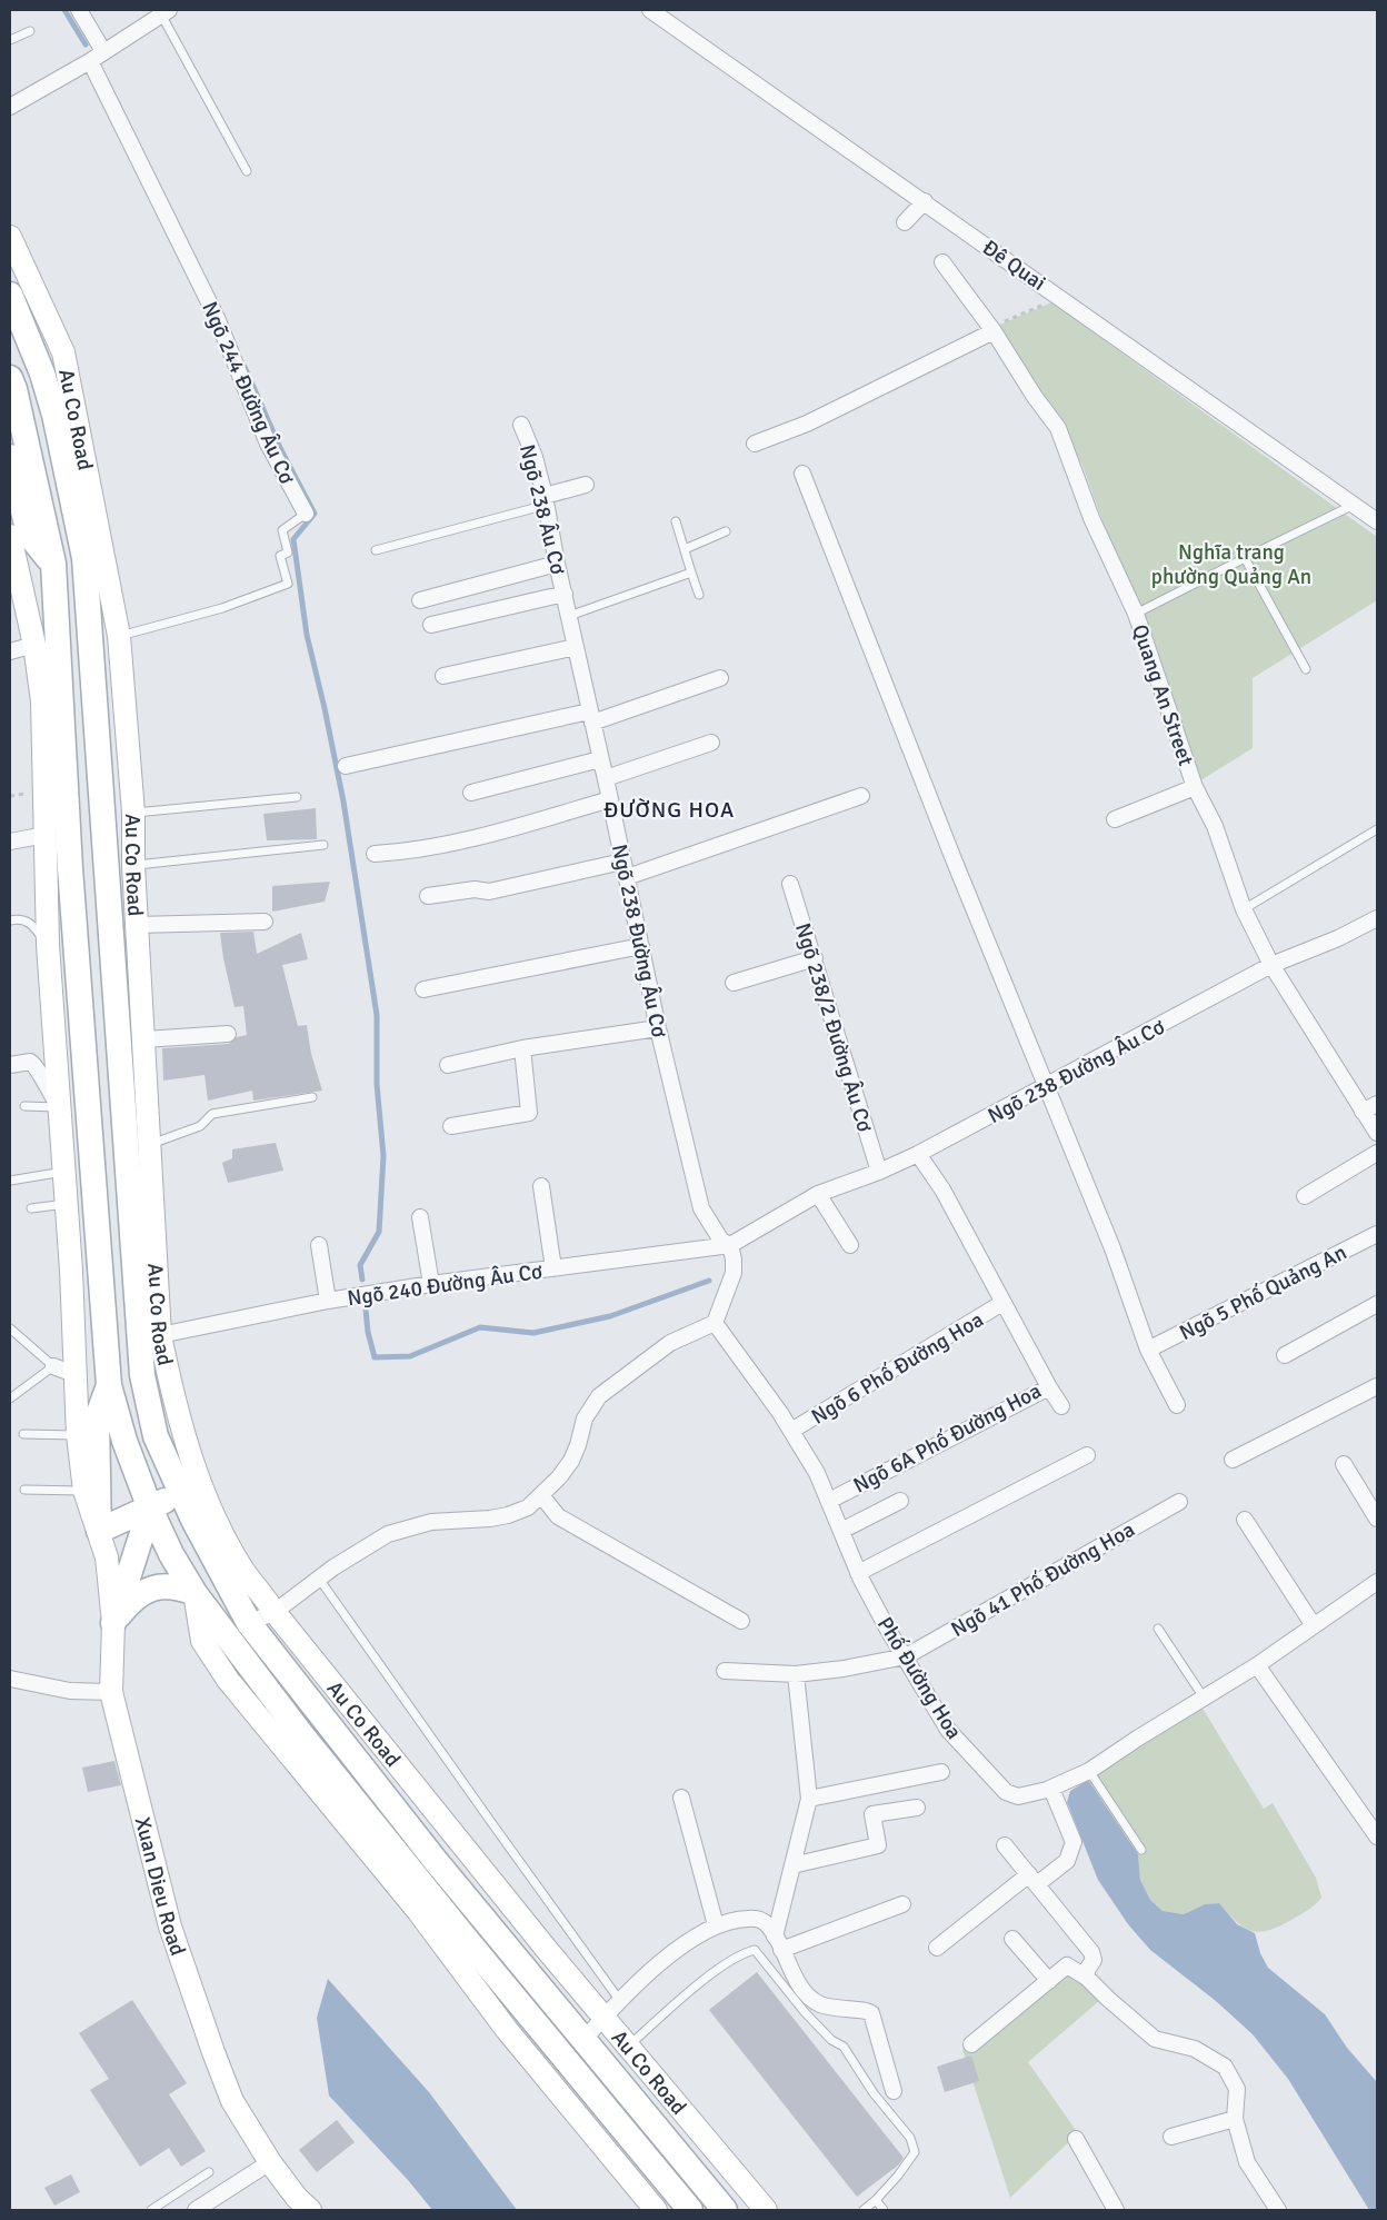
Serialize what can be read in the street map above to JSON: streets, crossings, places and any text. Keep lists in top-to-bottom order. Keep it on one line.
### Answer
{"streets":{"main road":["Au Co Road"],"street":["Đê Quai","Ngõ 244 Đường Âu Cơ","Ngõ 238 Âu Cơ","Quang An Street","Ngõ 238 Đường Âu Cơ","Ngõ 238/2 Đường Âu Cơ","Ngõ 240 Đường Âu Cơ","Ngõ 5 Phố Quảng An","Ngõ 6 Phố Đường Hoa","Ngõ 6A Phố Đường Hoa","Ngõ 41 Phố Đường Hoa","Phố Đường Hoa","Xuan Dieu Road"]},"crossings":[["Ngõ 244 Đường Âu Cơ","Au Co Road"],["Au Co Road","Ngõ 240 Đường Âu Cơ"],["Ngõ 238 Âu Cơ","Ngõ 238 Đường Âu Cơ"],["Quang An Street","Ngõ 238 Đường Âu Cơ"],["Ngõ 238 Đường Âu Cơ","Ngõ 238/2 Đường Âu Cơ"],["Ngõ 238 Đường Âu Cơ","Ngõ 240 Đường Âu Cơ"],["Ngõ 238 Đường Âu Cơ","Ngõ 6A Phố Đường Hoa"],["Ngõ 6 Phố Đường Hoa","Ngõ 6A Phố Đường Hoa"],["Ngõ 6 Phố Đường Hoa","Phố Đường Hoa"],["Ngõ 6A Phố Đường Hoa","Phố Đường Hoa"],["Ngõ 41 Phố Đường Hoa","Phố Đường Hoa"]],"districts":["ĐƯỜNG HOA"],"parks":["Nghĩa trang phường Quảng An"]}
